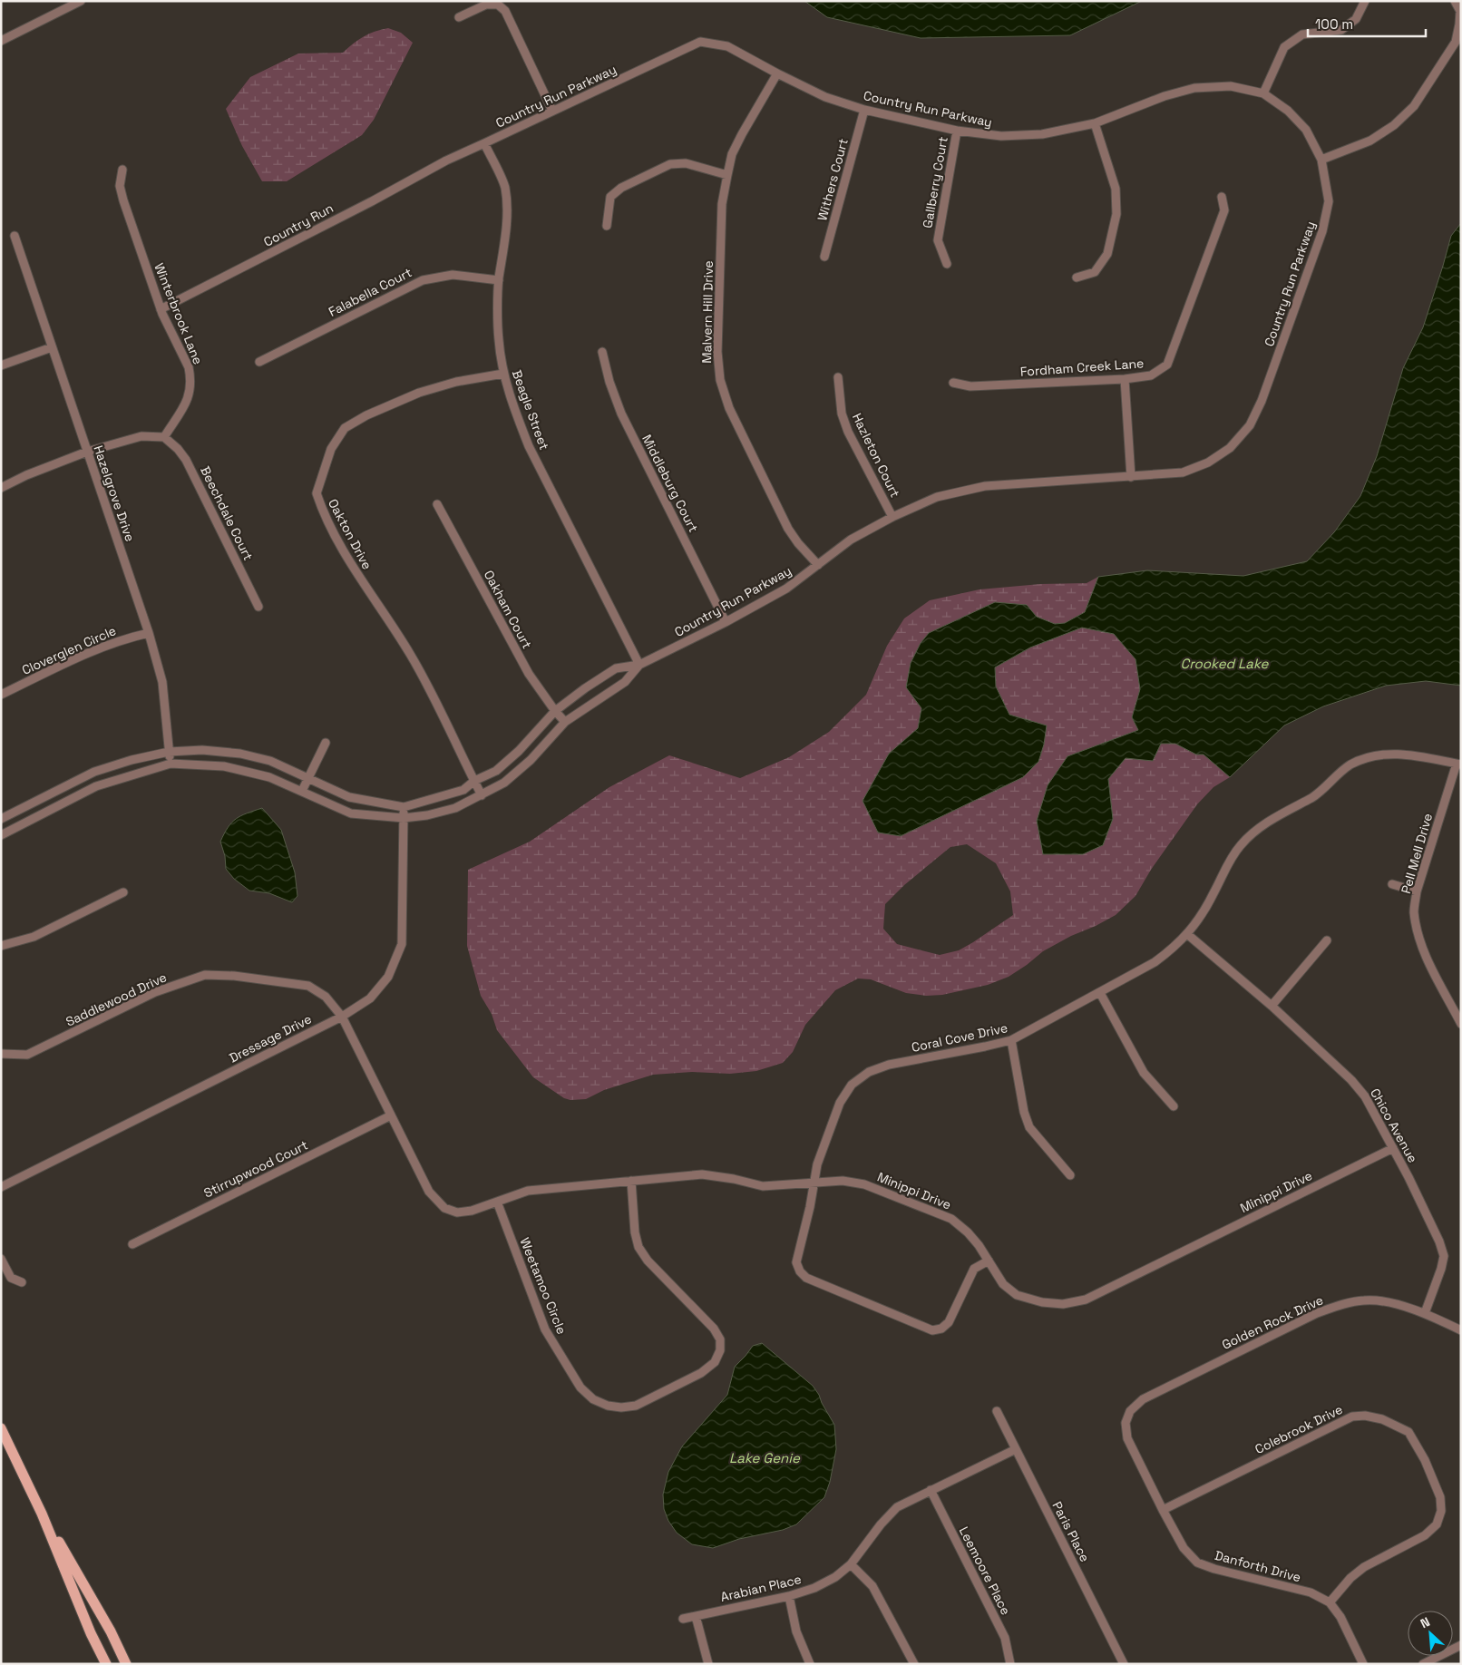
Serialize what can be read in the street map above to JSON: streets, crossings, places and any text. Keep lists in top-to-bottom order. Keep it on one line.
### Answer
{"streets":{"street":["Country Run Parkway","Withers Court","Gallberry Court","Country Run","Falabella Court","Malvern Hill Drive","Winterbrook Lane","Fordham Creek Lane","Beagle Street","Hazleton Court","Middleburg Court","Hazelgrove Drive","Beechdale Court","Oakton Drive","Oakham Court","Cloverglen Circle","Pell Mell Drive","Saddlewood Drive","Coral Cove Drive","Dressage Drive","Chico Avenue","Stirrupwood Court","Minippi Drive","Weetamoo Circle","Golden Rock Drive","Colebrook Drive","Paris Place","Danforth Drive","Leemoore Place","Arabian Place"]},"crossings":[["Country Run Parkway","Withers Court"],["Country Run Parkway","Gallberry Court"],["Country Run Parkway","Country Run"],["Country Run Parkway","Malvern Hill Drive"],["Country Run Parkway","Beagle Street"],["Country Run Parkway","Hazleton Court"],["Country Run Parkway","Middleburg Court"],["Country Run Parkway","Hazelgrove Drive"],["Country Run Parkway","Oakton Drive"],["Country Run Parkway","Oakham Court"],["Country Run Parkway","Dressage Drive"],["Country Run","Winterbrook Lane"],["Falabella Court","Beagle Street"],["Winterbrook Lane","Beechdale Court"],["Beagle Street","Oakton Drive"],["Hazelgrove Drive","Cloverglen Circle"],["Pell Mell Drive","Coral Cove Drive"],["Saddlewood Drive","Dressage Drive"],["Saddlewood Drive","Stirrupwood Court"],["Saddlewood Drive","Minippi Drive"],["Coral Cove Drive","Chico Avenue"],["Coral Cove Drive","Minippi Drive"],["Chico Avenue","Minippi Drive"],["Chico Avenue","Golden Rock Drive"],["Minippi Drive","Weetamoo Circle"],["Golden Rock Drive","Danforth Drive"],["Colebrook Drive","Danforth Drive"],["Paris Place","Arabian Place"],["Leemoore Place","Arabian Place"]],"water":["Crooked Lake","Lake Genie"],"scale_bar":"100 m","north":"top left"}
